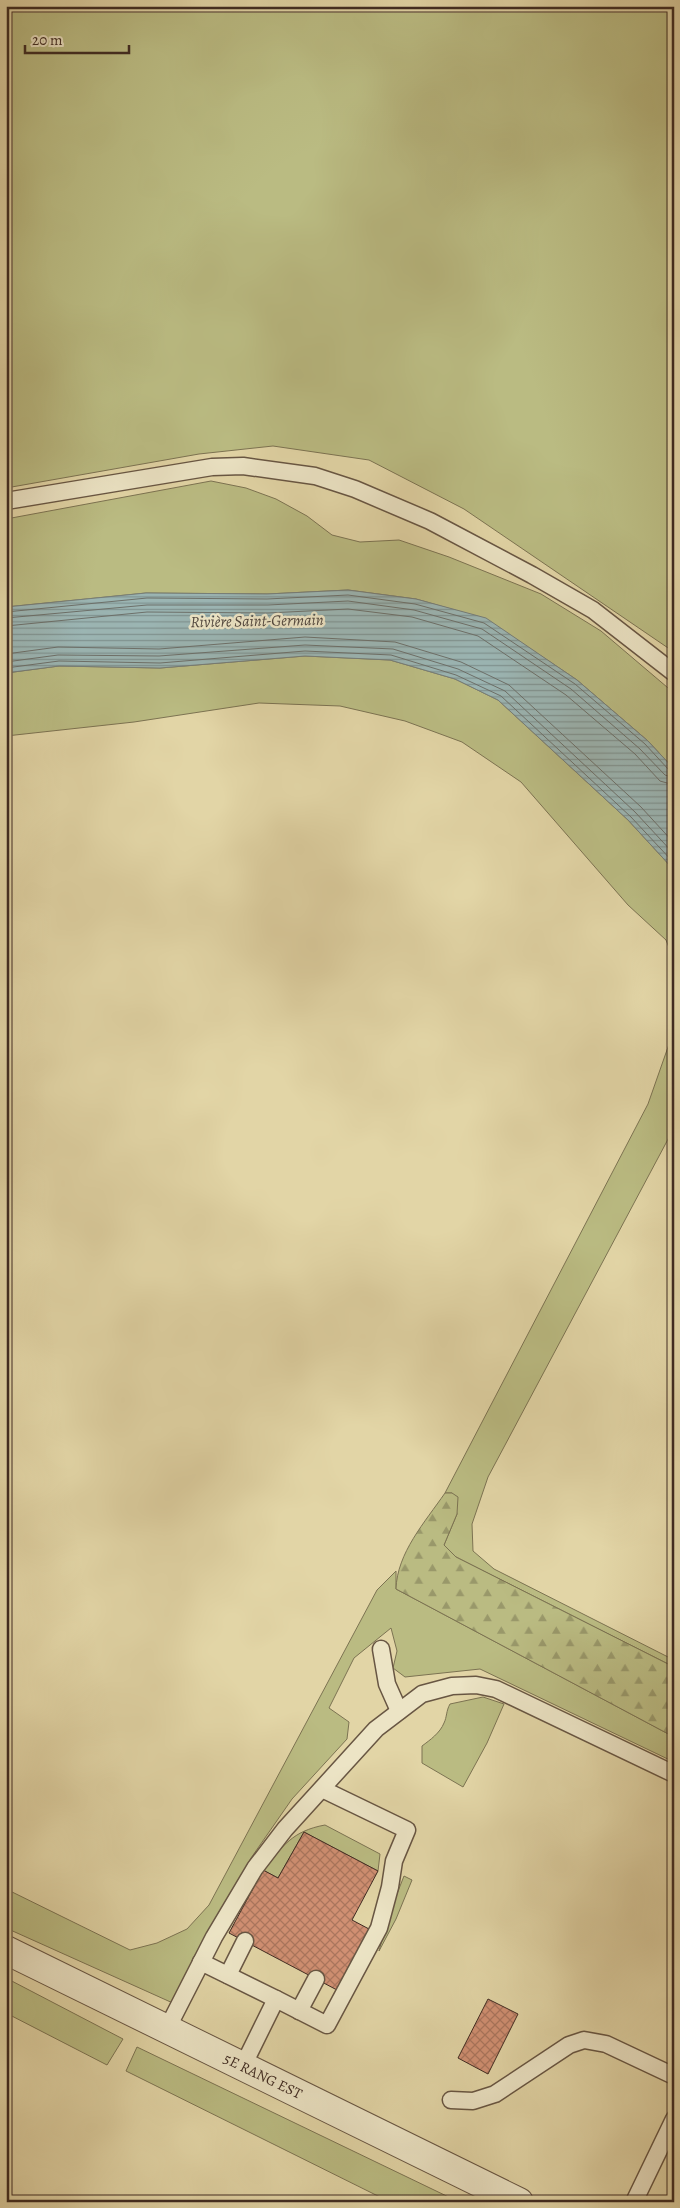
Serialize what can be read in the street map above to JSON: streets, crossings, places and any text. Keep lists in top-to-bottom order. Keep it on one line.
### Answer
{"streets":{"street":["5E RANG EST"]},"water":["Rivière Saint-Germain"],"scale_bar":"20 m"}
